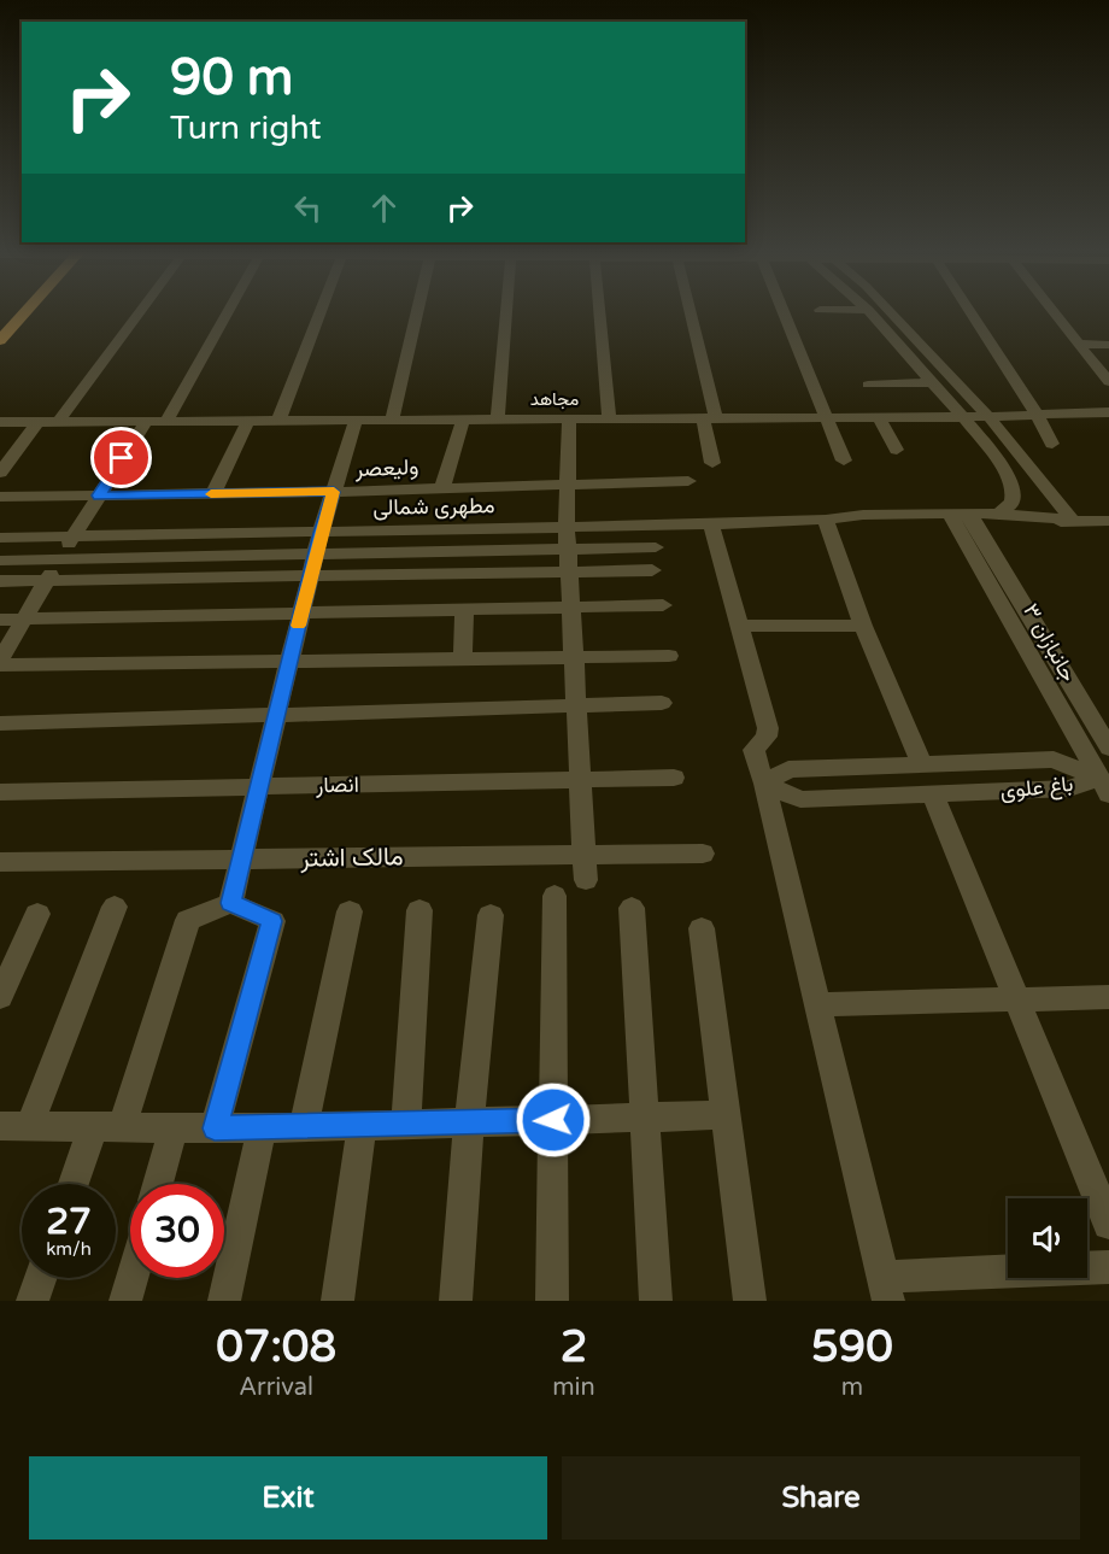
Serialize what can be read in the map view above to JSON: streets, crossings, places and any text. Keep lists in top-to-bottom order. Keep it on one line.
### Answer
{"streets":{"street":["مجاهد","ولیعصر","مطهری شمالی","جانبازان ۳","انصار","باغ علوی","مالک اشتر"]},"crossings":[["مطهری شمالی","جانبازان ۳"],["جانبازان ۳","باغ علوی"]],"page":{"turn":["90 m","Turn right"],"speed":"27 km/h","limit":"30","eta":["07:08","Arrival","2","min","590","m"],"buttons":["Exit","Share"]}}
